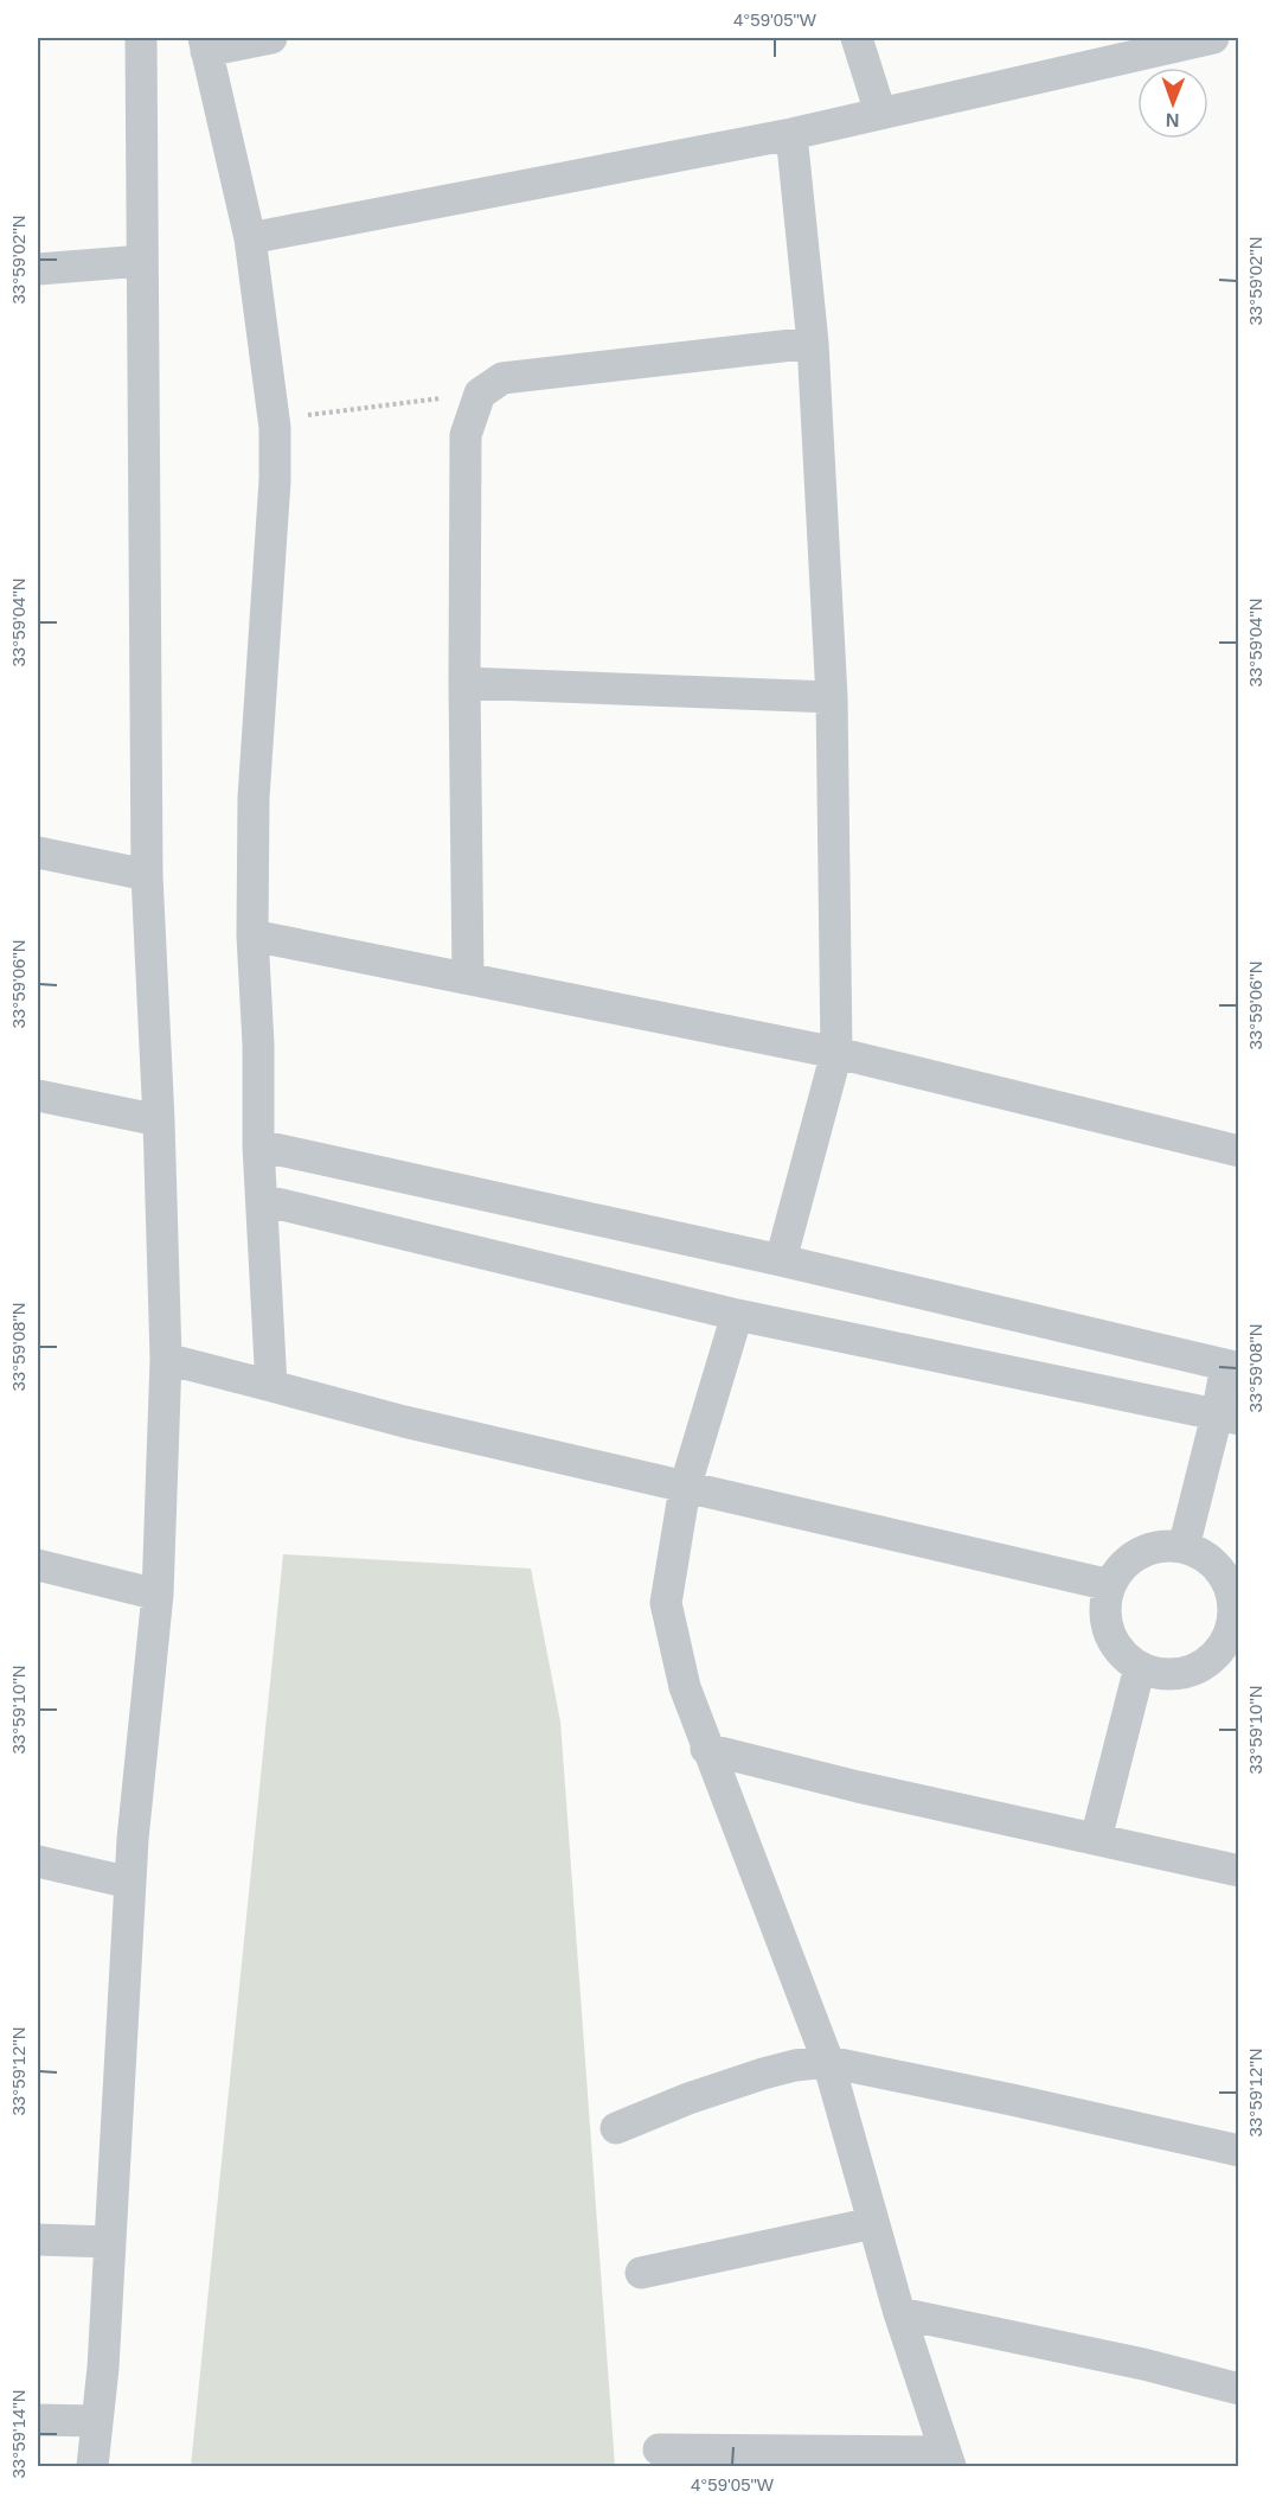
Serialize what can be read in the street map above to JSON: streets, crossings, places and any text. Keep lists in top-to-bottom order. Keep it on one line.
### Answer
{"north":"bottom","coordinates":["4°59'05\"W","33°59'02\"N","33°59'04\"N","33°59'06\"N","33°59'08\"N","33°59'10\"N","33°59'12\"N","33°59'14\"N"]}
